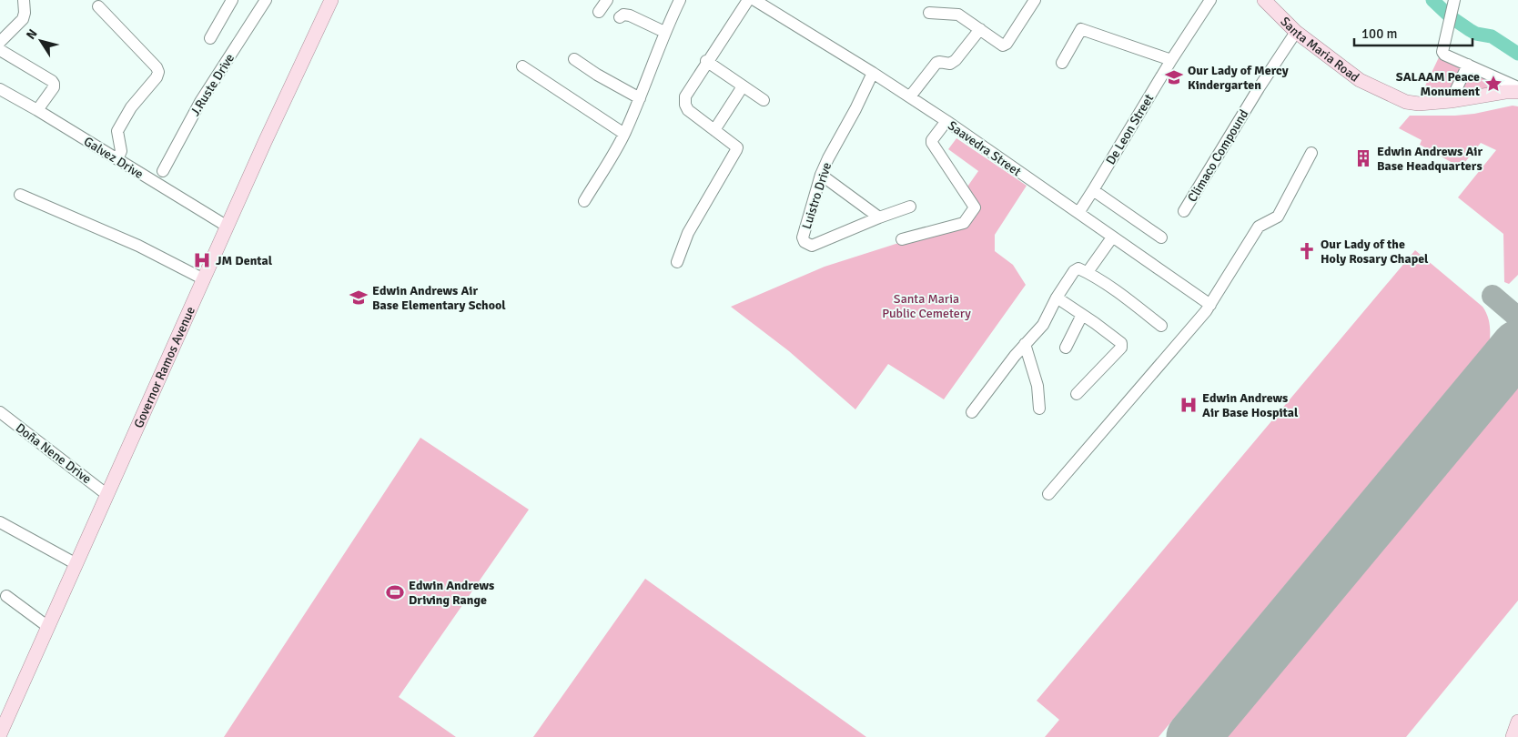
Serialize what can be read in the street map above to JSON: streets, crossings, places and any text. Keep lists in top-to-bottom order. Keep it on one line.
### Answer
{"streets":{"main road":["Santa Maria Road","Governor Ramos Avenue"],"street":["J.Ruste Drive","De Leon Street","Saavedra Street","Climaco Compound","Galvez Drive","Luistro Drive","Doña Nene Drive"]},"crossings":[["Santa Maria Road","Climaco Compound"],["De Leon Street","Saavedra Street"],["Saavedra Street","Luistro Drive"],["Galvez Drive","Governor Ramos Avenue"],["Governor Ramos Avenue","Doña Nene Drive"]],"parks":["Santa Maria Public Cemetery"],"places":{"school or university":["Our Lady of Mercy Kindergarten","Edwin Andrews Air Base Elementary School"],"place":["SALAAM Peace Monument"],"building":["Edwin Andrews Air Base Headquarters"],"church":["Our Lady of the Holy Rosary Chapel"],"hospital":["JM Dental","Edwin Andrews Air Base Hospital"],"sports":["Edwin Andrews Driving Range"]},"scale_bar":"100 m","north":"top left"}
